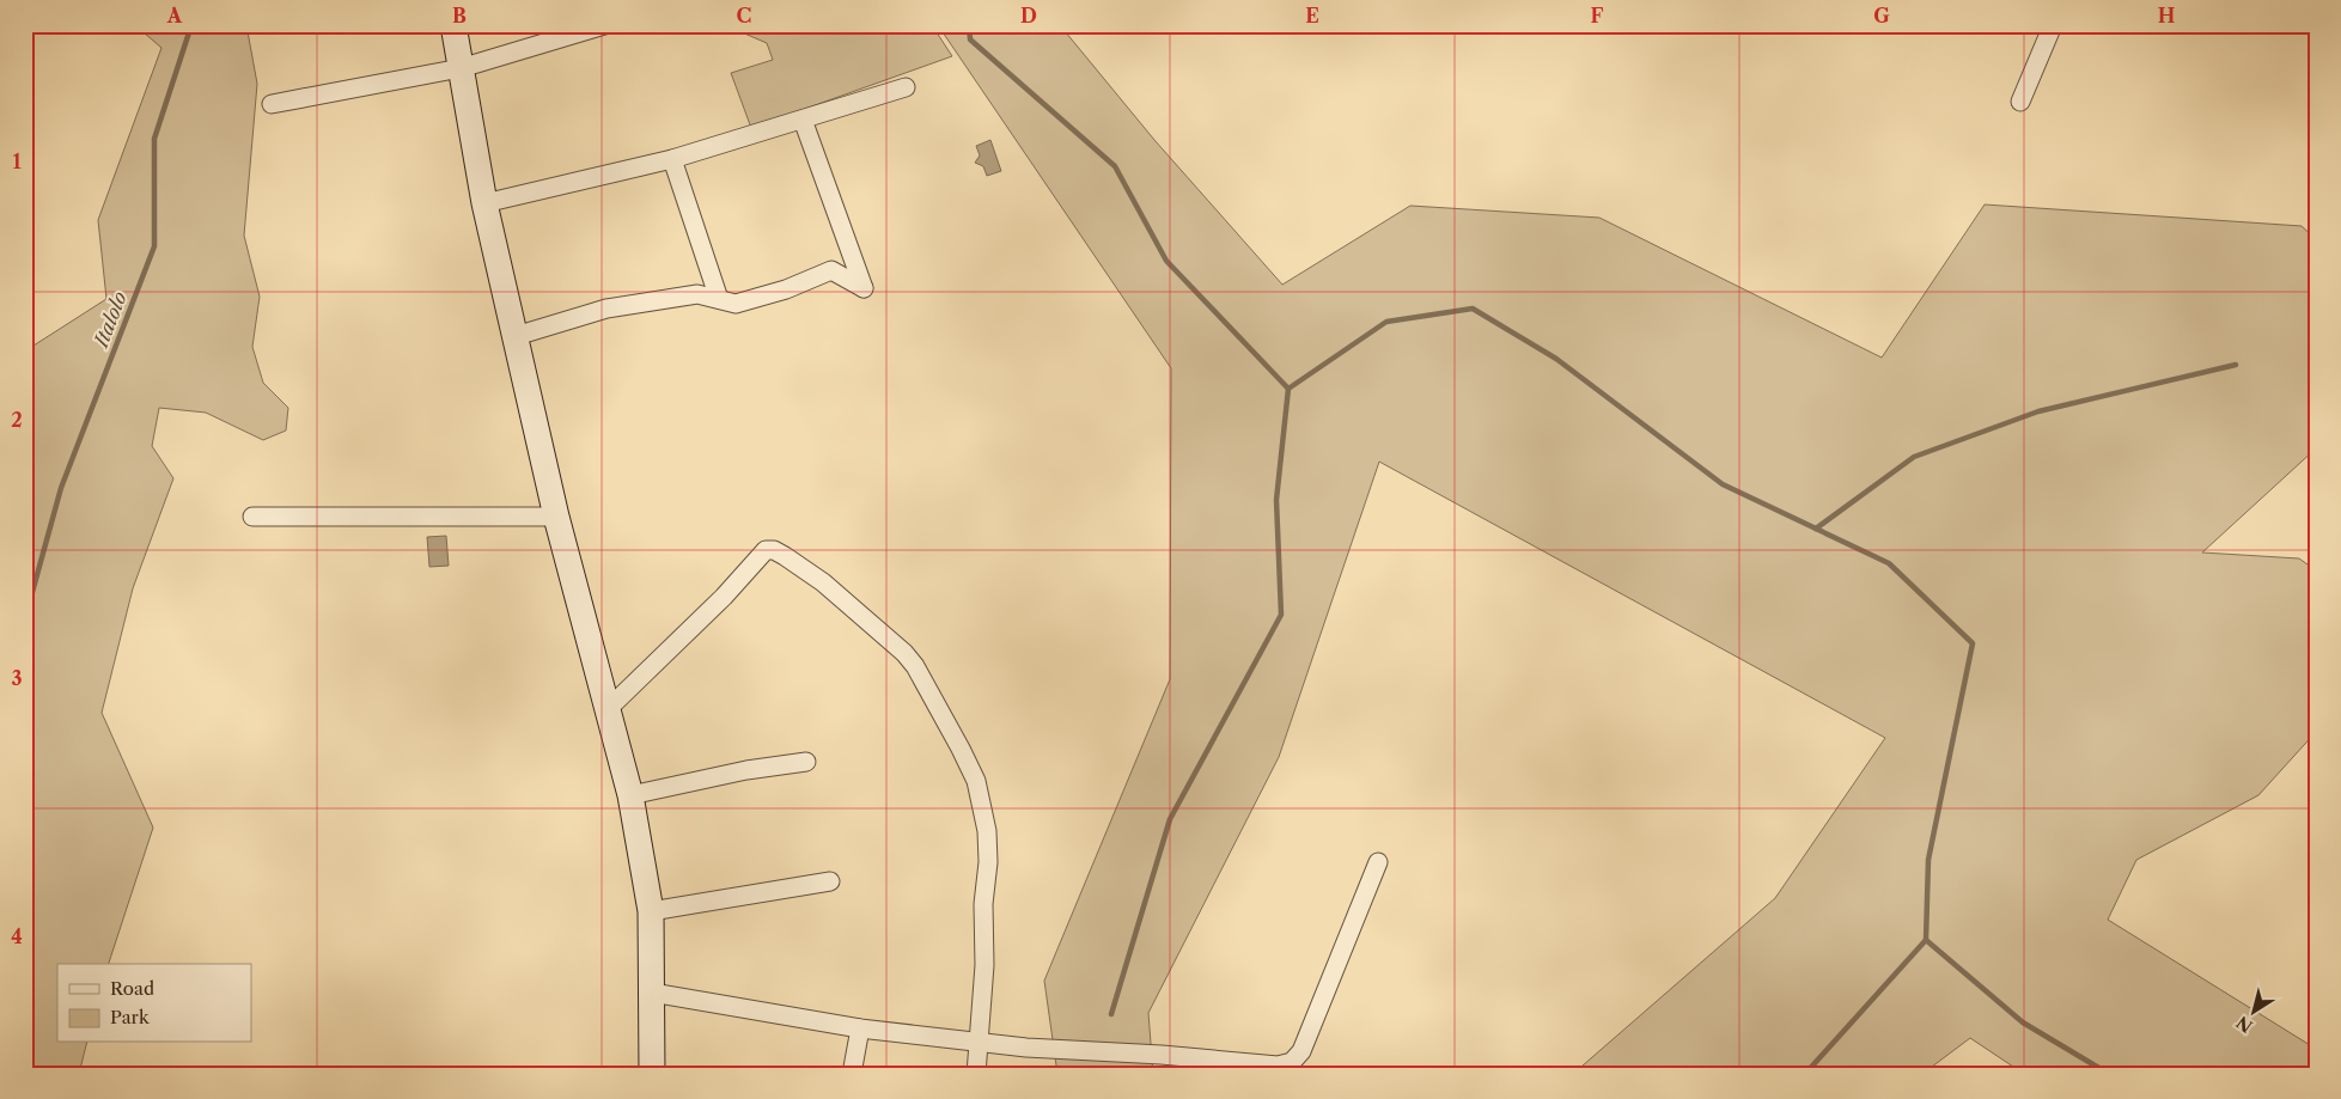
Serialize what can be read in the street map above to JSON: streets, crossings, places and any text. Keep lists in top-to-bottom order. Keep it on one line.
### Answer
{"water":["Italolo"],"legend":["Road","Park"],"north":"bottom left","grid":{"columns":["A","B","C","D","E","F","G","H"],"rows":["1","2","3","4"]}}
